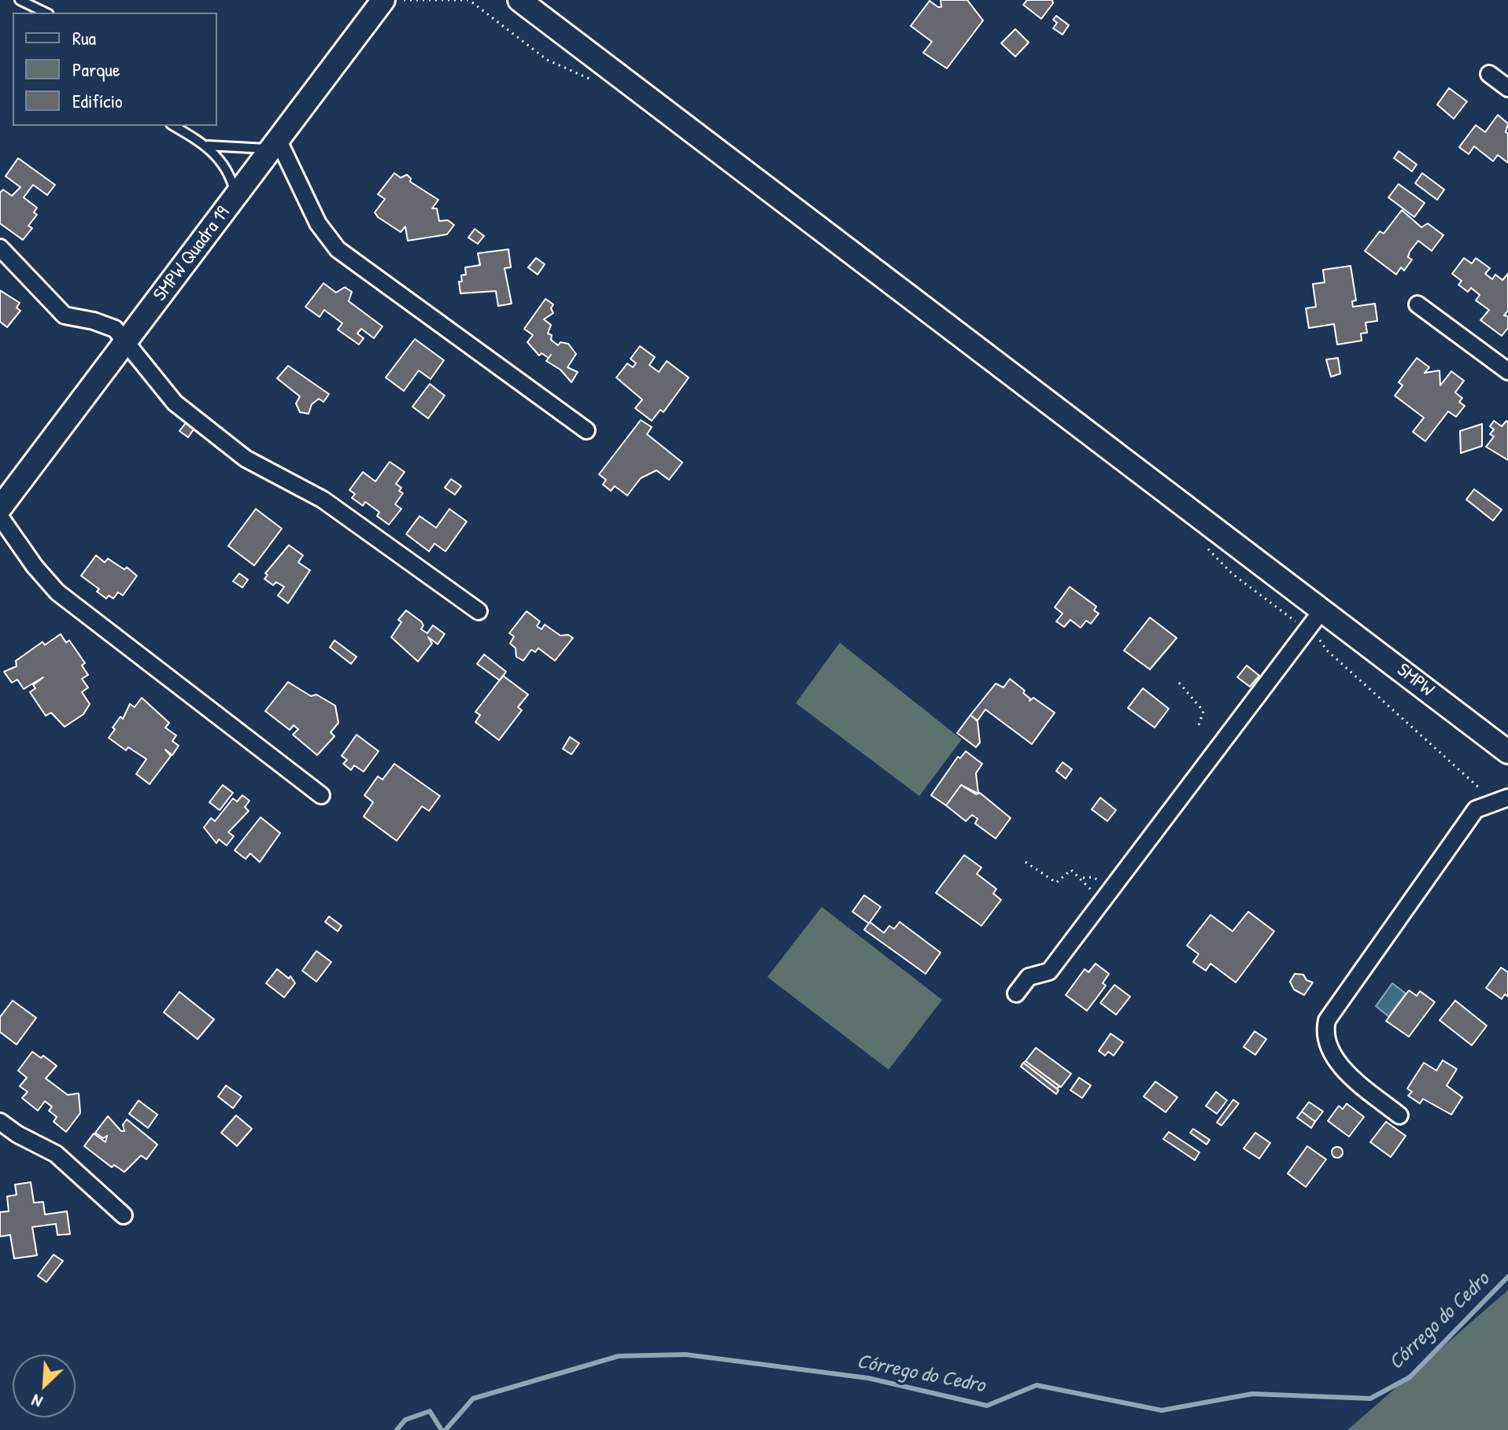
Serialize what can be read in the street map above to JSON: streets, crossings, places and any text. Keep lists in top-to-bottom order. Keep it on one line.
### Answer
{"streets":{"street":["SMPW Quadra 19","SMPW"]},"water":["Córrego do Cedro"],"legend":["Rua","Parque","Edifício"],"north":"bottom left"}
